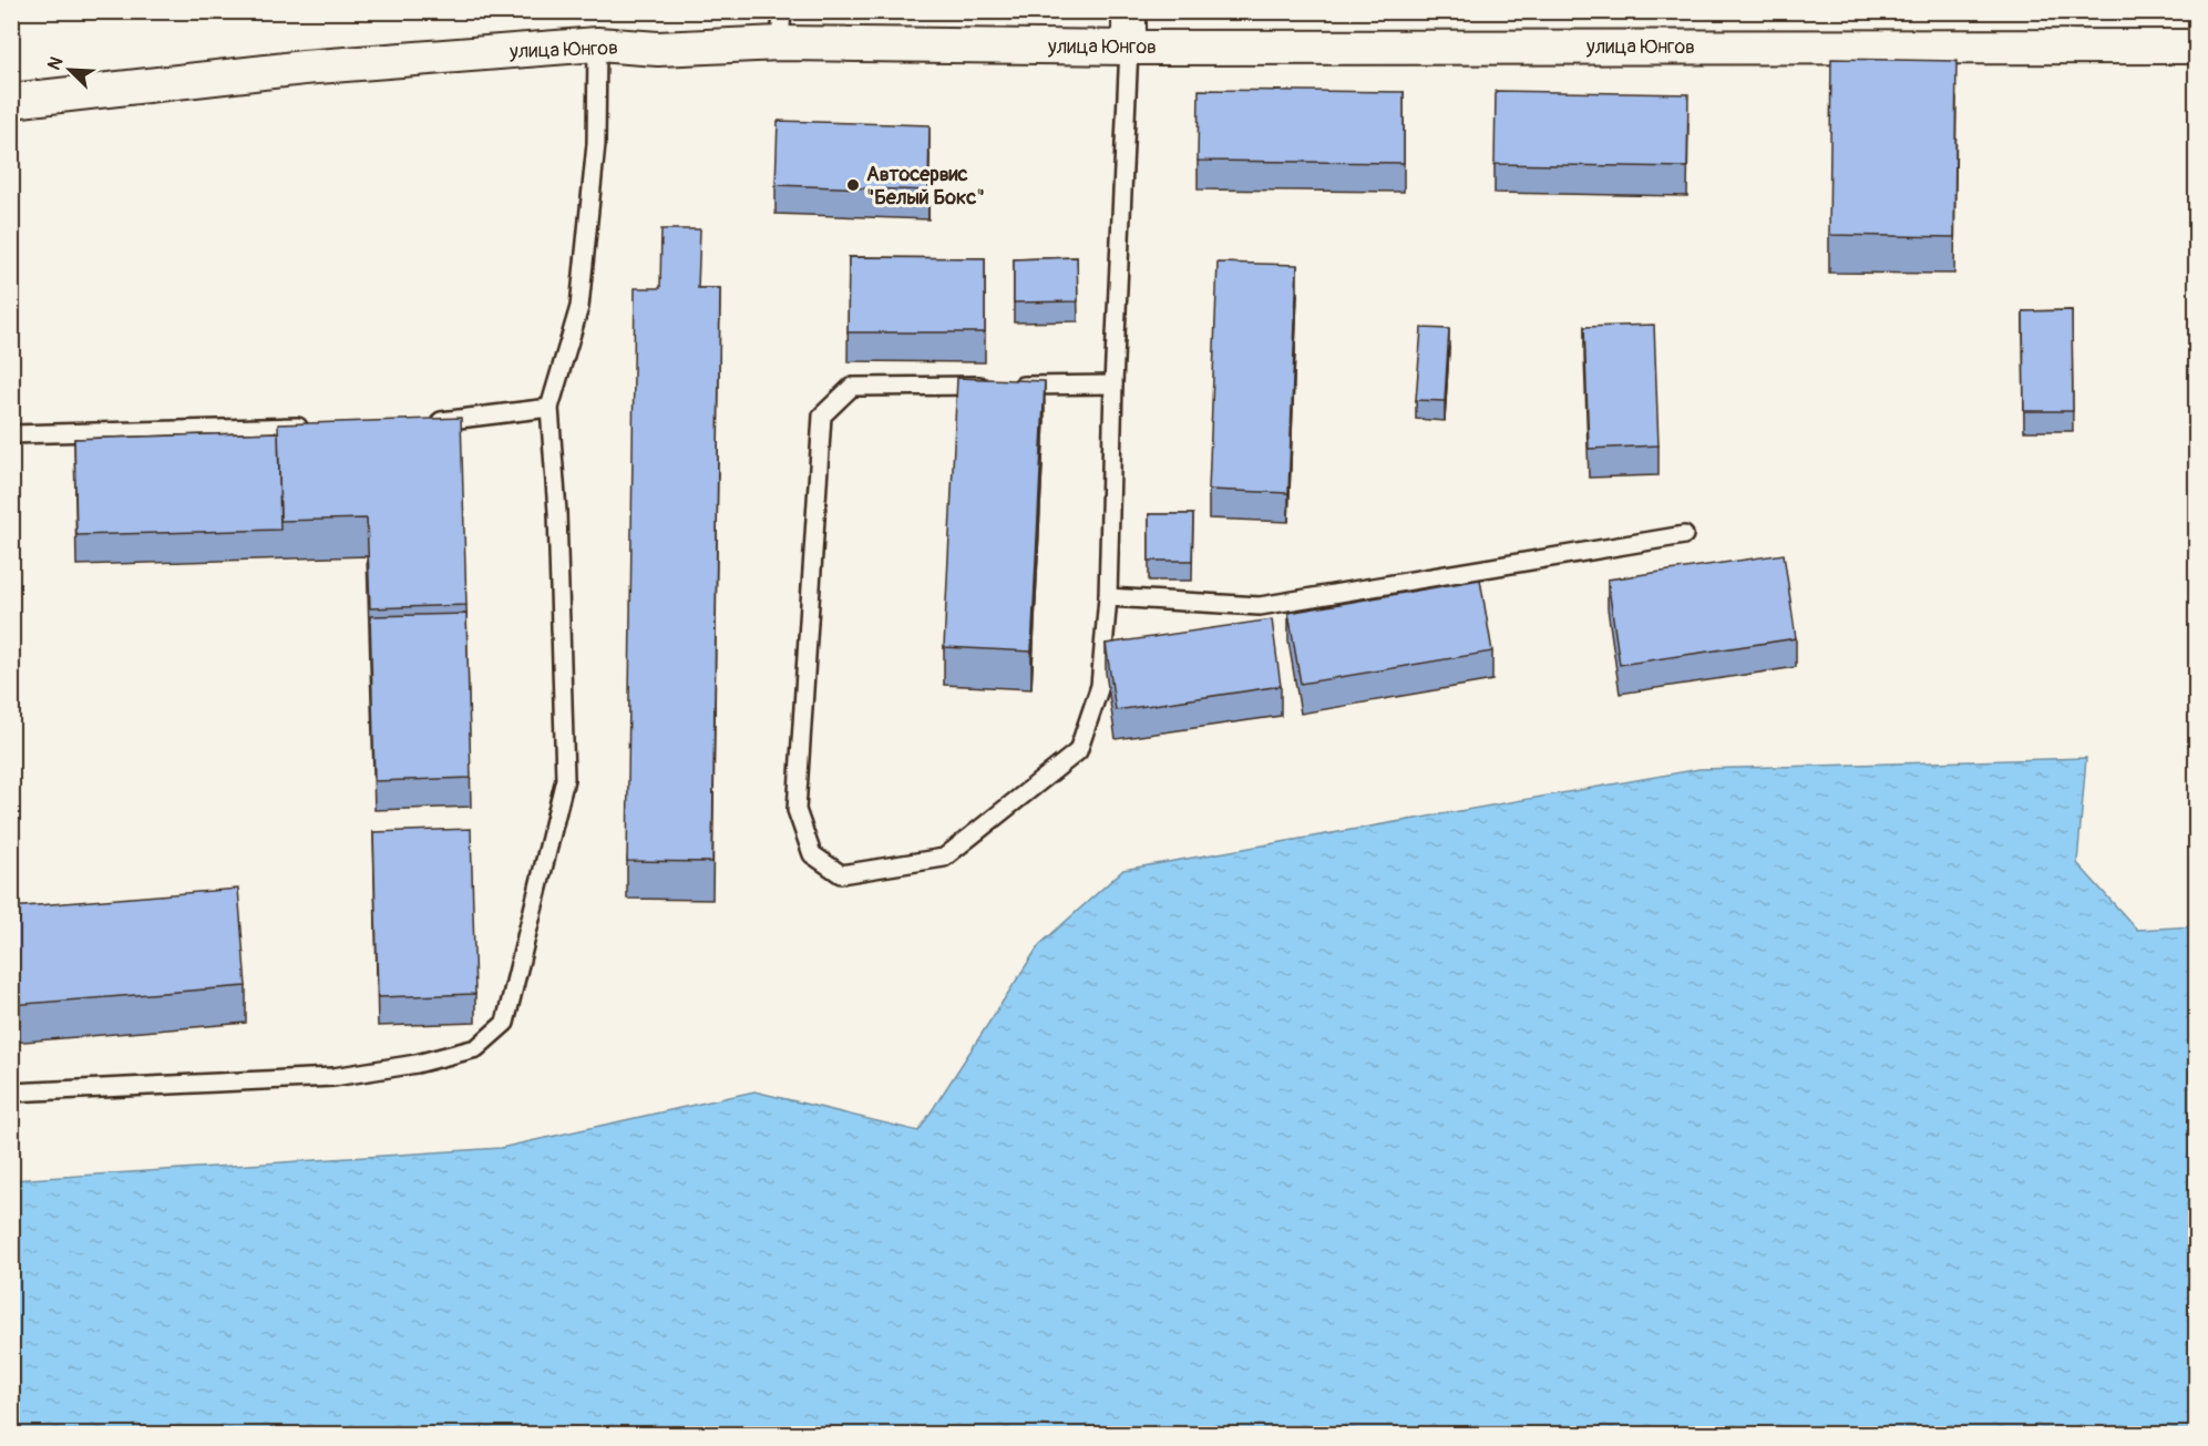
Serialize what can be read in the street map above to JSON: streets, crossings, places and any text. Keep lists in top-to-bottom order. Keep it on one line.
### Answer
{"streets":{"street":["улица Юнгов"]},"places":["Автосервис \"Белый Бокс\""],"north":"top left"}
